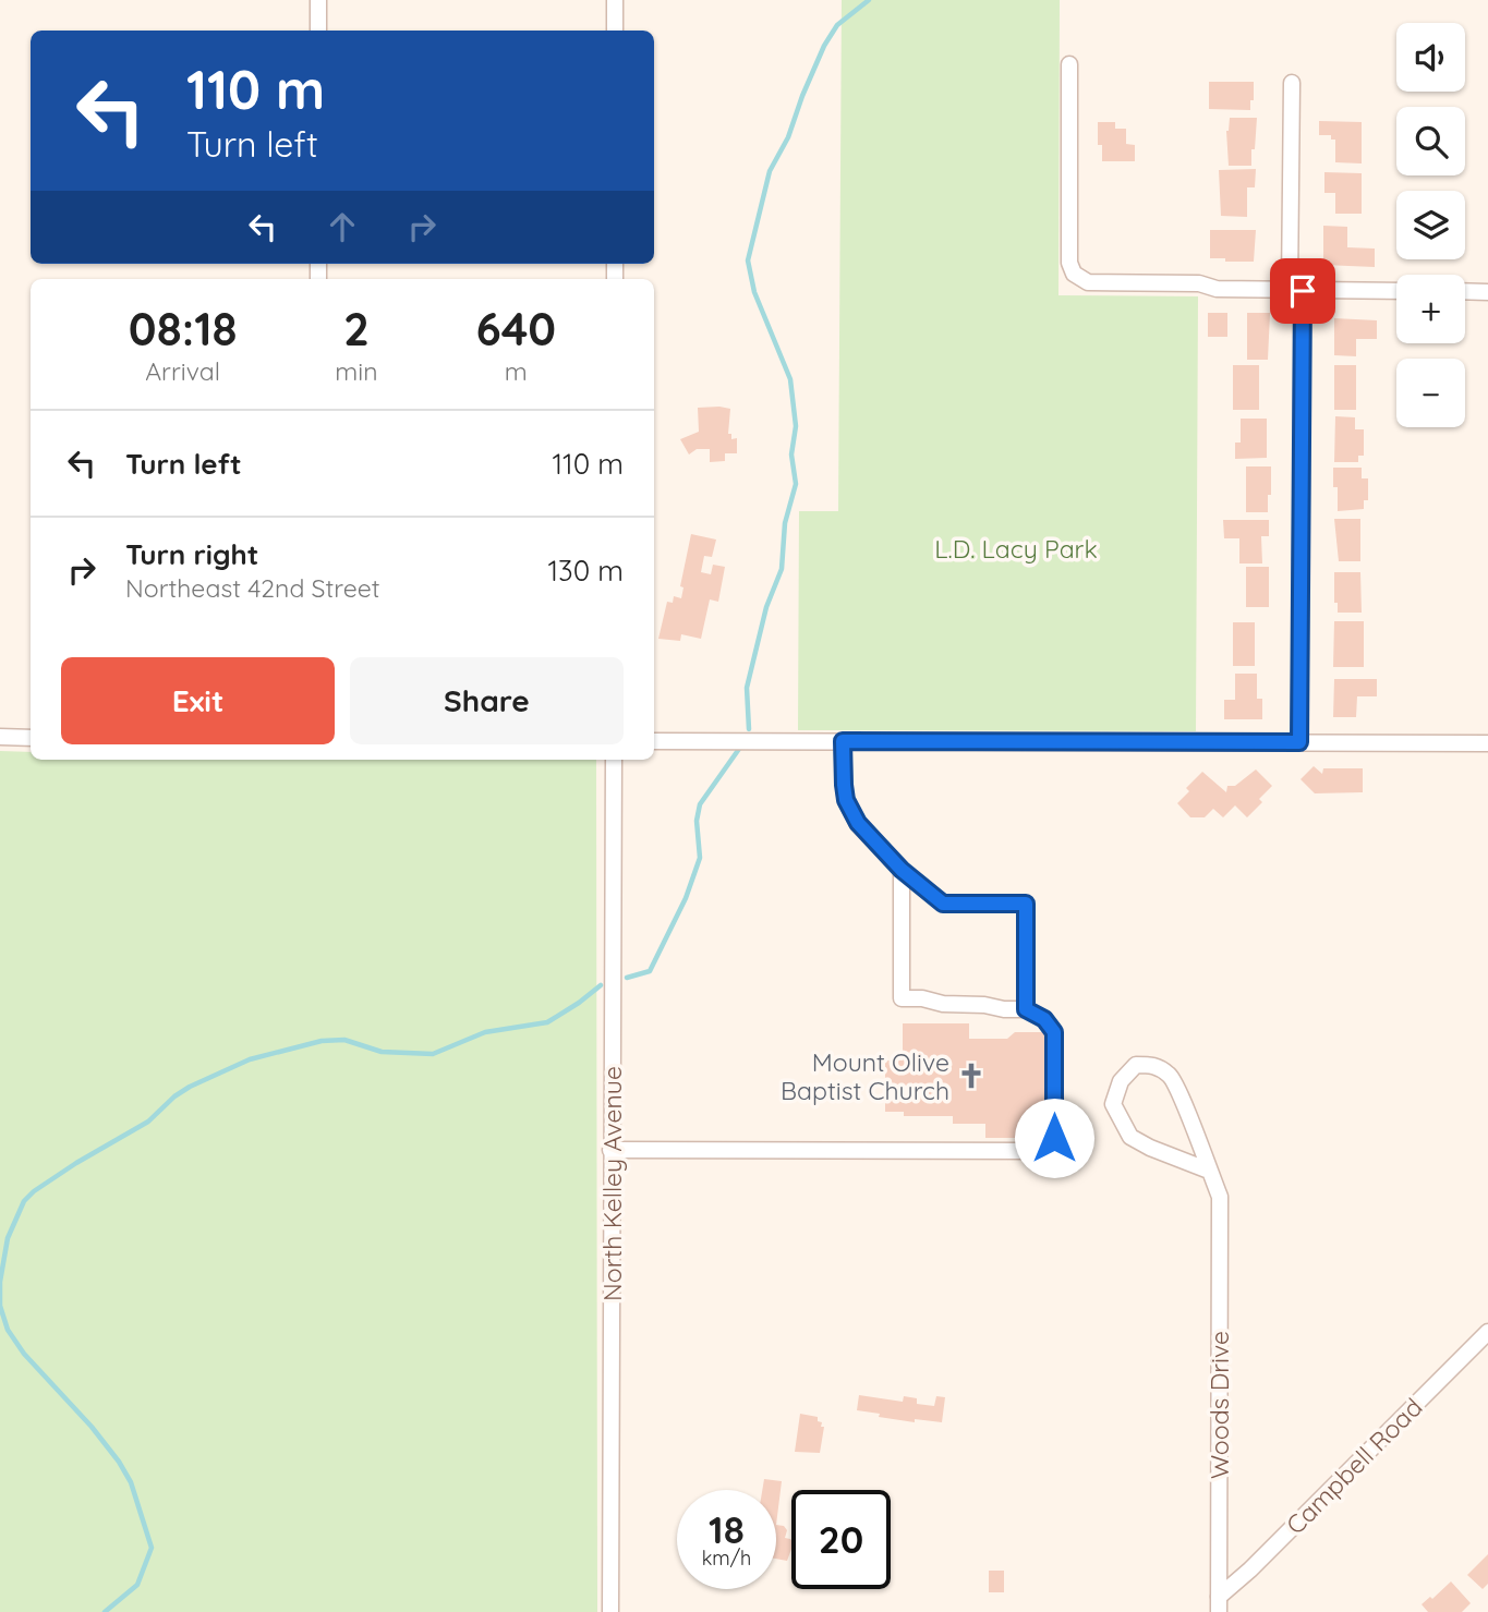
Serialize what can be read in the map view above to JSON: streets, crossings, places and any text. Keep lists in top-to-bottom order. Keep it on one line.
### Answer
{"streets":{"street":["North Kelley Avenue","Woods Drive","Campbell Road"]},"crossings":[["Woods Drive","Campbell Road"]],"parks":["L.D. Lacy Park"],"places":{"church":["Mount Olive Baptist Church"]},"page":{"map_buttons":["+","−"],"turn":["110 m","Turn left"],"eta":["08:18","Arrival","2","min","640","m"],"list":[{"name":"Turn left","value":"110 m"},{"name":"Turn right","note":"Northeast 42nd Street","value":"130 m"}],"buttons":["Exit","Share"],"speed":"18 km/h","limit":"20"}}
